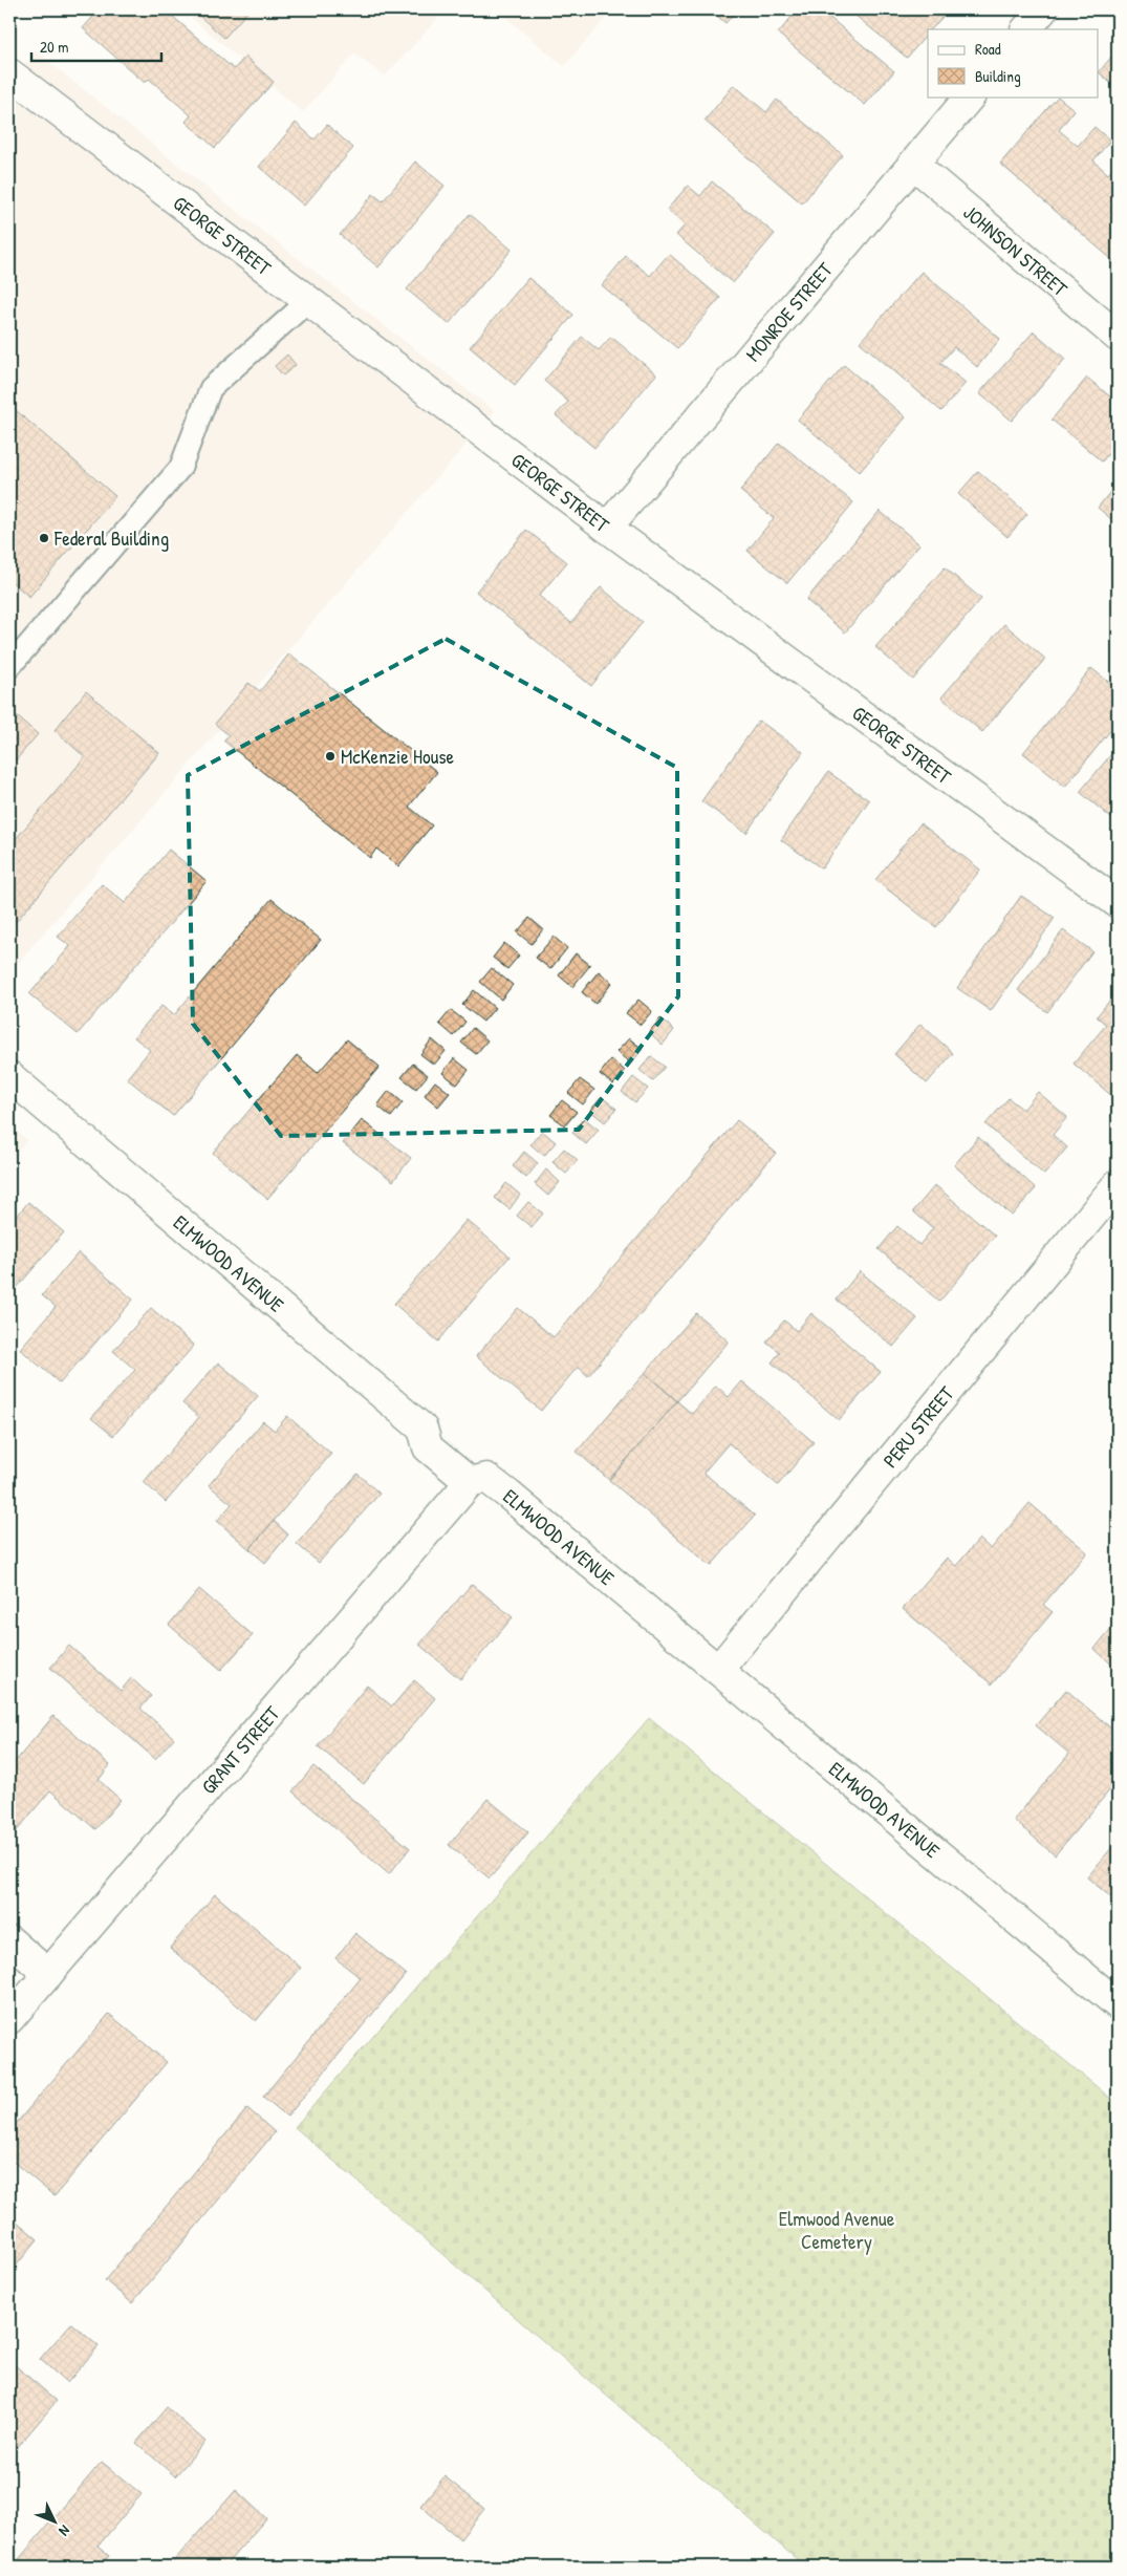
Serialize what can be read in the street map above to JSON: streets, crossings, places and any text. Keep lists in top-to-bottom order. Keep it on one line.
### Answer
{"streets":{"street":["GEORGE STREET","JOHNSON STREET","MONROE STREET","ELMWOOD AVENUE","PERU STREET","GRANT STREET"]},"crossings":[["GEORGE STREET","MONROE STREET"],["JOHNSON STREET","MONROE STREET"],["ELMWOOD AVENUE","PERU STREET"],["ELMWOOD AVENUE","GRANT STREET"]],"parks":["Elmwood Avenue Cemetery"],"places":["Federal Building","McKenzie House"],"legend":["Road","Building"],"scale_bar":"20 m","north":"bottom right"}
